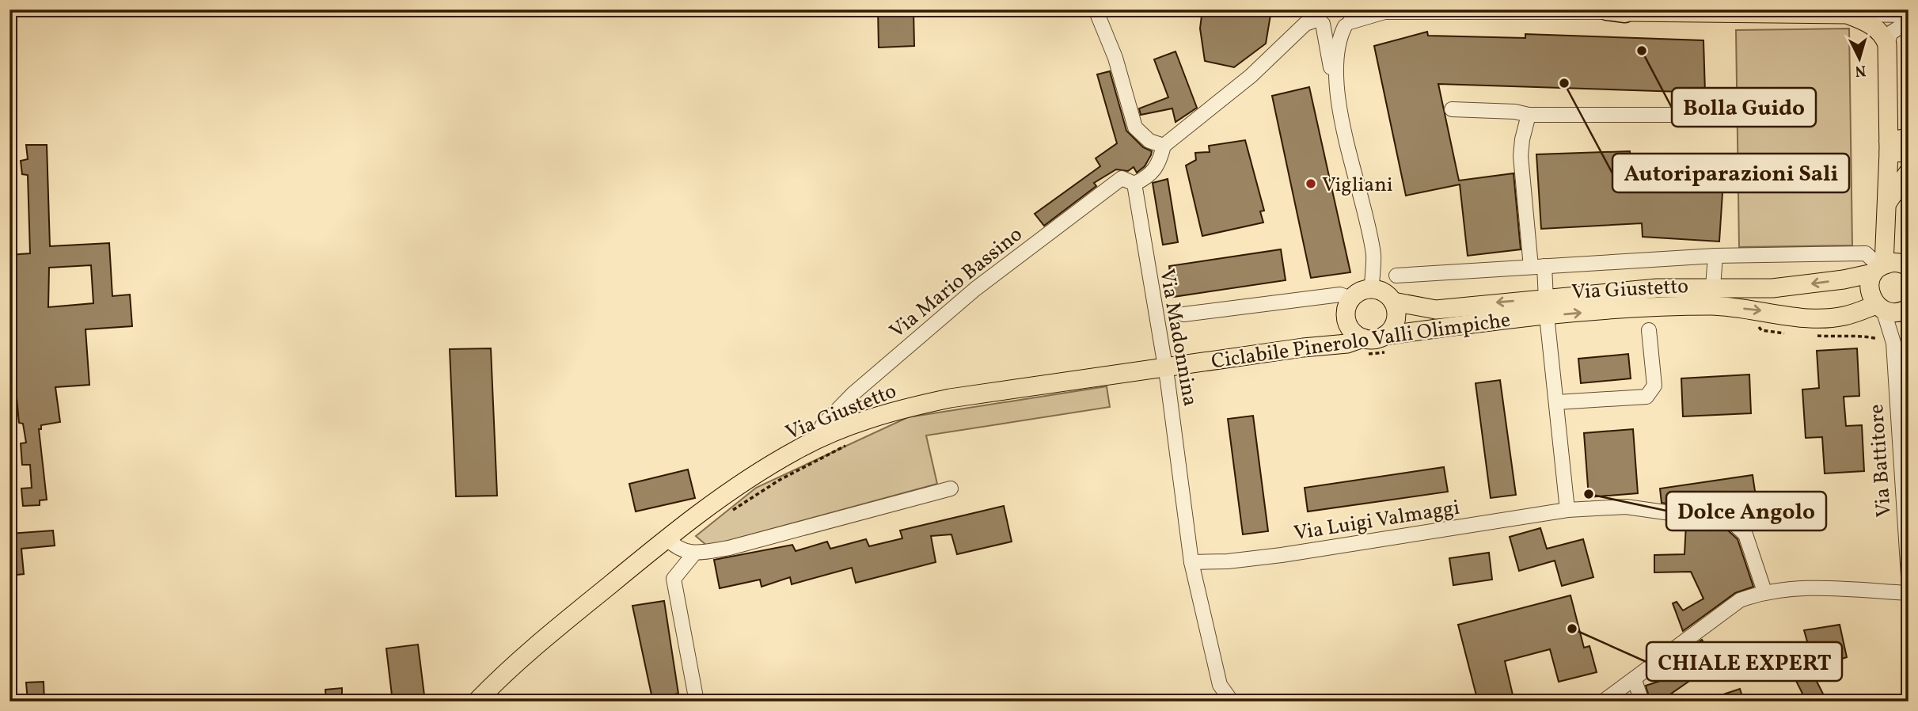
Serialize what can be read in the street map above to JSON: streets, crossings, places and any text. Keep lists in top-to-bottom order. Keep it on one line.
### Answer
{"streets":{"main road":["Via Giustetto"],"street":["Via Mario Bassino","Via Madonnina","Via Battitore","Via Luigi Valmaggi"],"path":["Ciclabile Pinerolo Valli Olimpiche"]},"crossings":[["Via Mario Bassino","Via Giustetto"],["Via Mario Bassino","Via Madonnina"],["Via Giustetto","Via Madonnina"],["Via Giustetto","Ciclabile Pinerolo Valli Olimpiche"],["Via Giustetto","Via Battitore"],["Via Madonnina","Via Luigi Valmaggi"]],"places":["Bolla Guido","Autoriparazioni Sali","Vigliani","Dolce Angolo","CHIALE EXPERT"],"north":"bottom"}
